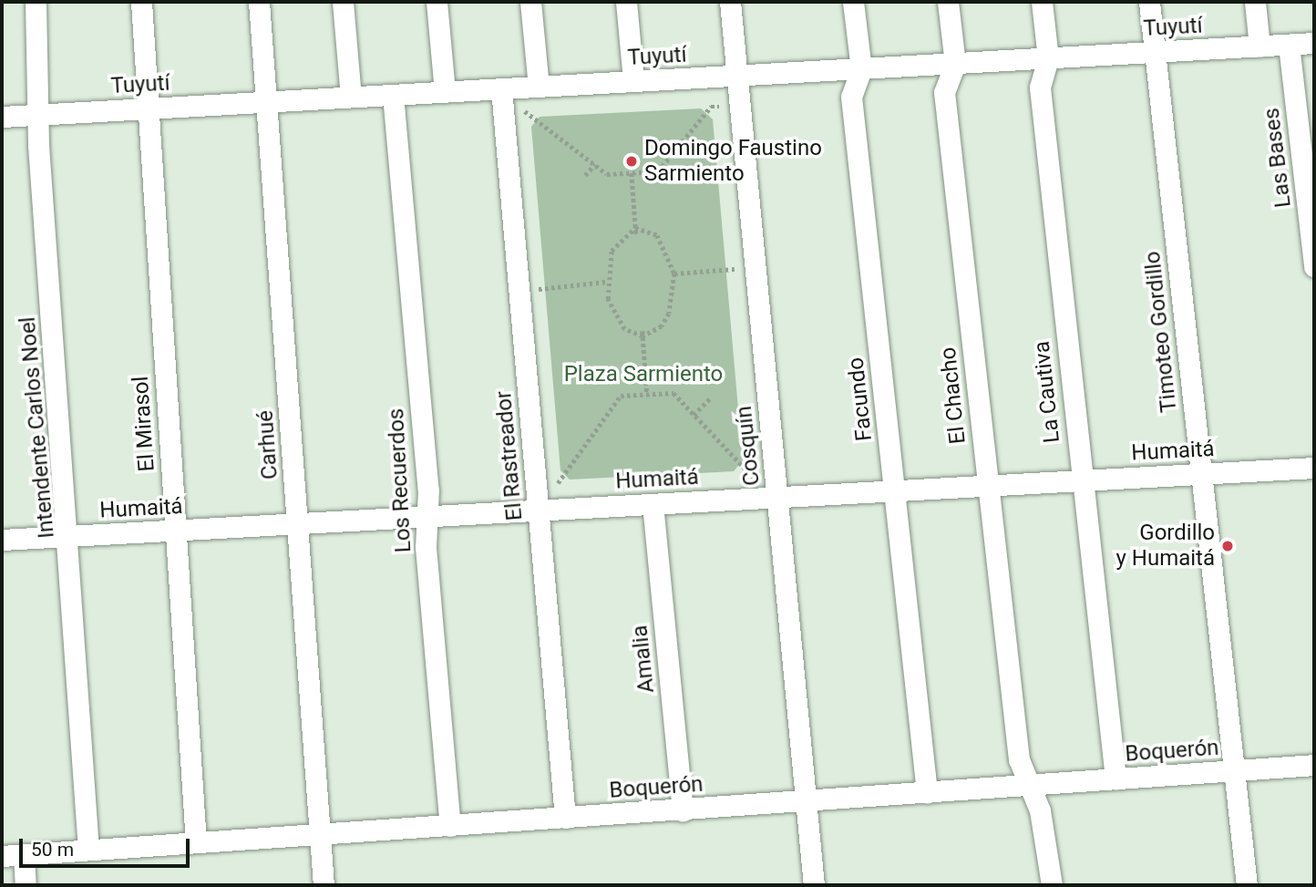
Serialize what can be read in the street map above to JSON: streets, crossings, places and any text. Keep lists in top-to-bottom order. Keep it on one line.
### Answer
{"streets":{"street":["Tuyutí","Las Bases","Timoteo Gordillo","La Cautiva","El Chacho","Facundo","El Mirasol","Intendente Carlos Noel","Carhué","Cosquín","Humaitá","El Rastreador","Los Recuerdos","Amalia","Boquerón"]},"crossings":[["Tuyutí","Las Bases"],["Tuyutí","Timoteo Gordillo"],["Tuyutí","La Cautiva"],["Tuyutí","El Chacho"],["Tuyutí","Facundo"],["Tuyutí","El Mirasol"],["Tuyutí","Intendente Carlos Noel"],["Tuyutí","Carhué"],["Tuyutí","Cosquín"],["Tuyutí","El Rastreador"],["Tuyutí","Los Recuerdos"],["Timoteo Gordillo","Humaitá"],["Timoteo Gordillo","Boquerón"],["La Cautiva","Humaitá"],["La Cautiva","Boquerón"],["El Chacho","Humaitá"],["El Chacho","Boquerón"],["Facundo","Humaitá"],["Facundo","Boquerón"],["El Mirasol","Humaitá"],["El Mirasol","Boquerón"],["Intendente Carlos Noel","Humaitá"],["Intendente Carlos Noel","Boquerón"],["Carhué","Humaitá"],["Carhué","Boquerón"],["Cosquín","Humaitá"],["Cosquín","Boquerón"],["Humaitá","El Rastreador"],["Humaitá","Los Recuerdos"],["Humaitá","Amalia"],["El Rastreador","Boquerón"],["Los Recuerdos","Boquerón"],["Amalia","Boquerón"]],"parks":["Plaza Sarmiento"],"places":["Domingo Faustino Sarmiento","Gordillo y Humaitá"],"scale_bar":"50 m"}
